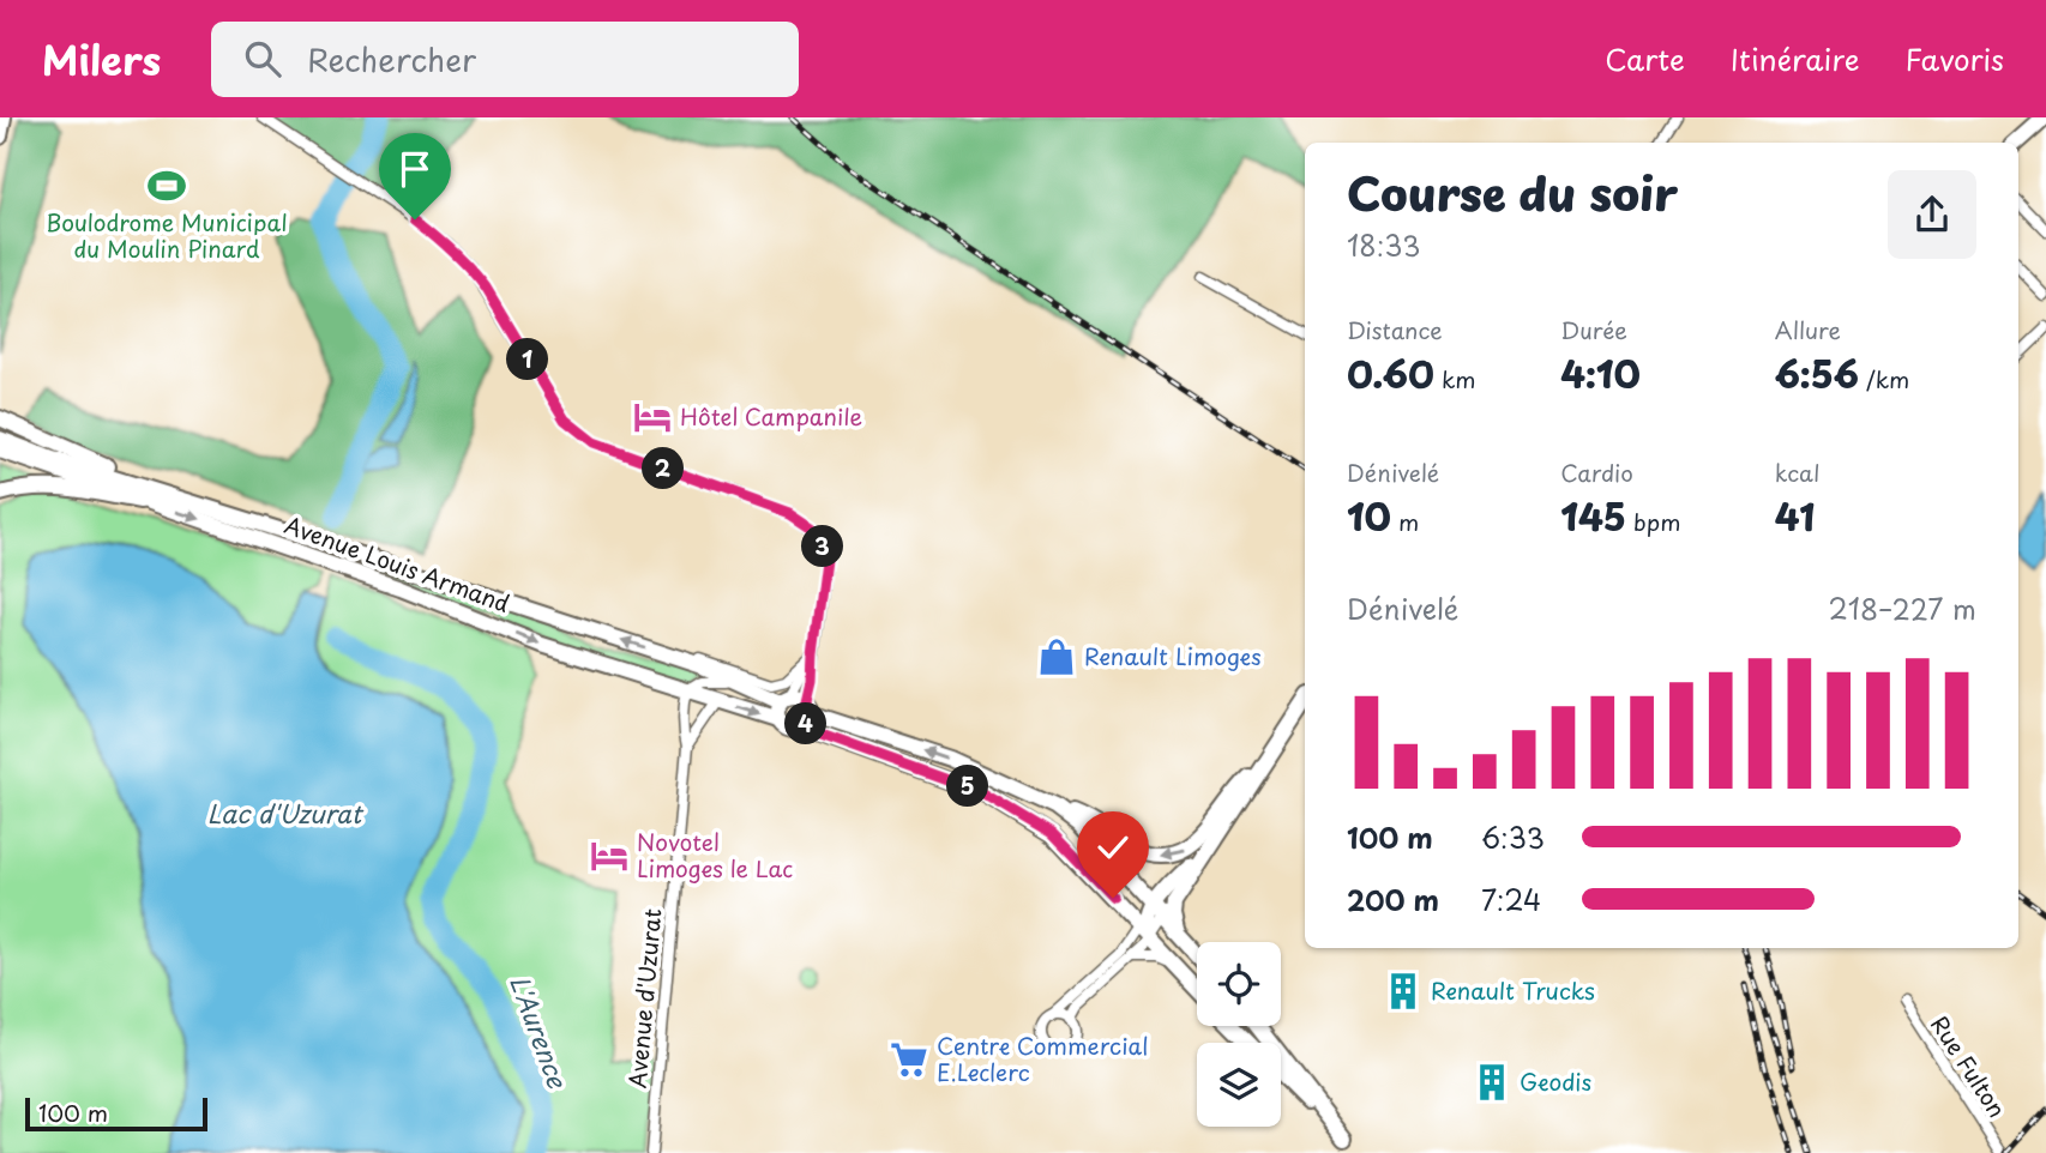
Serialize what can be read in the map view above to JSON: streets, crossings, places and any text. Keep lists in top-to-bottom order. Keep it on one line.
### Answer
{"streets":{"main road":["Avenue Louis Armand"],"street":["Avenue d'Uzurat","Rue Fulton"]},"crossings":[["Avenue Louis Armand","Avenue d'Uzurat"]],"water":["Lac d'Uzurat","L'Aurence"],"places":{"sports":["Boulodrome Municipal du Moulin Pinard"],"hotel":["Hôtel Campanile","Novotel Limoges le Lac"],"shop":["Renault Limoges"],"building":["Renault Trucks","Geodis"],"supermarket":["Centre Commercial E.Leclerc"]},"scale_bar":"100 m","page":{"header":"Milers","search":"Rechercher","nav":["Carte","Itinéraire","Favoris"],"heading":["Course du soir","18:33"],"stats":[["Distance","0.60 km"],["Durée","4:10"],["Allure","6:56 /km"],["Dénivelé","10 m"],["Cardio","145 bpm"],["kcal","41"]],"pins":["1","2","3","4","5"],"chart":["Dénivelé","218–227 m"],"list":[{"name":"100 m","note":"6:33"},{"name":"200 m","note":"7:24"}],"scale":"100 m"}}
